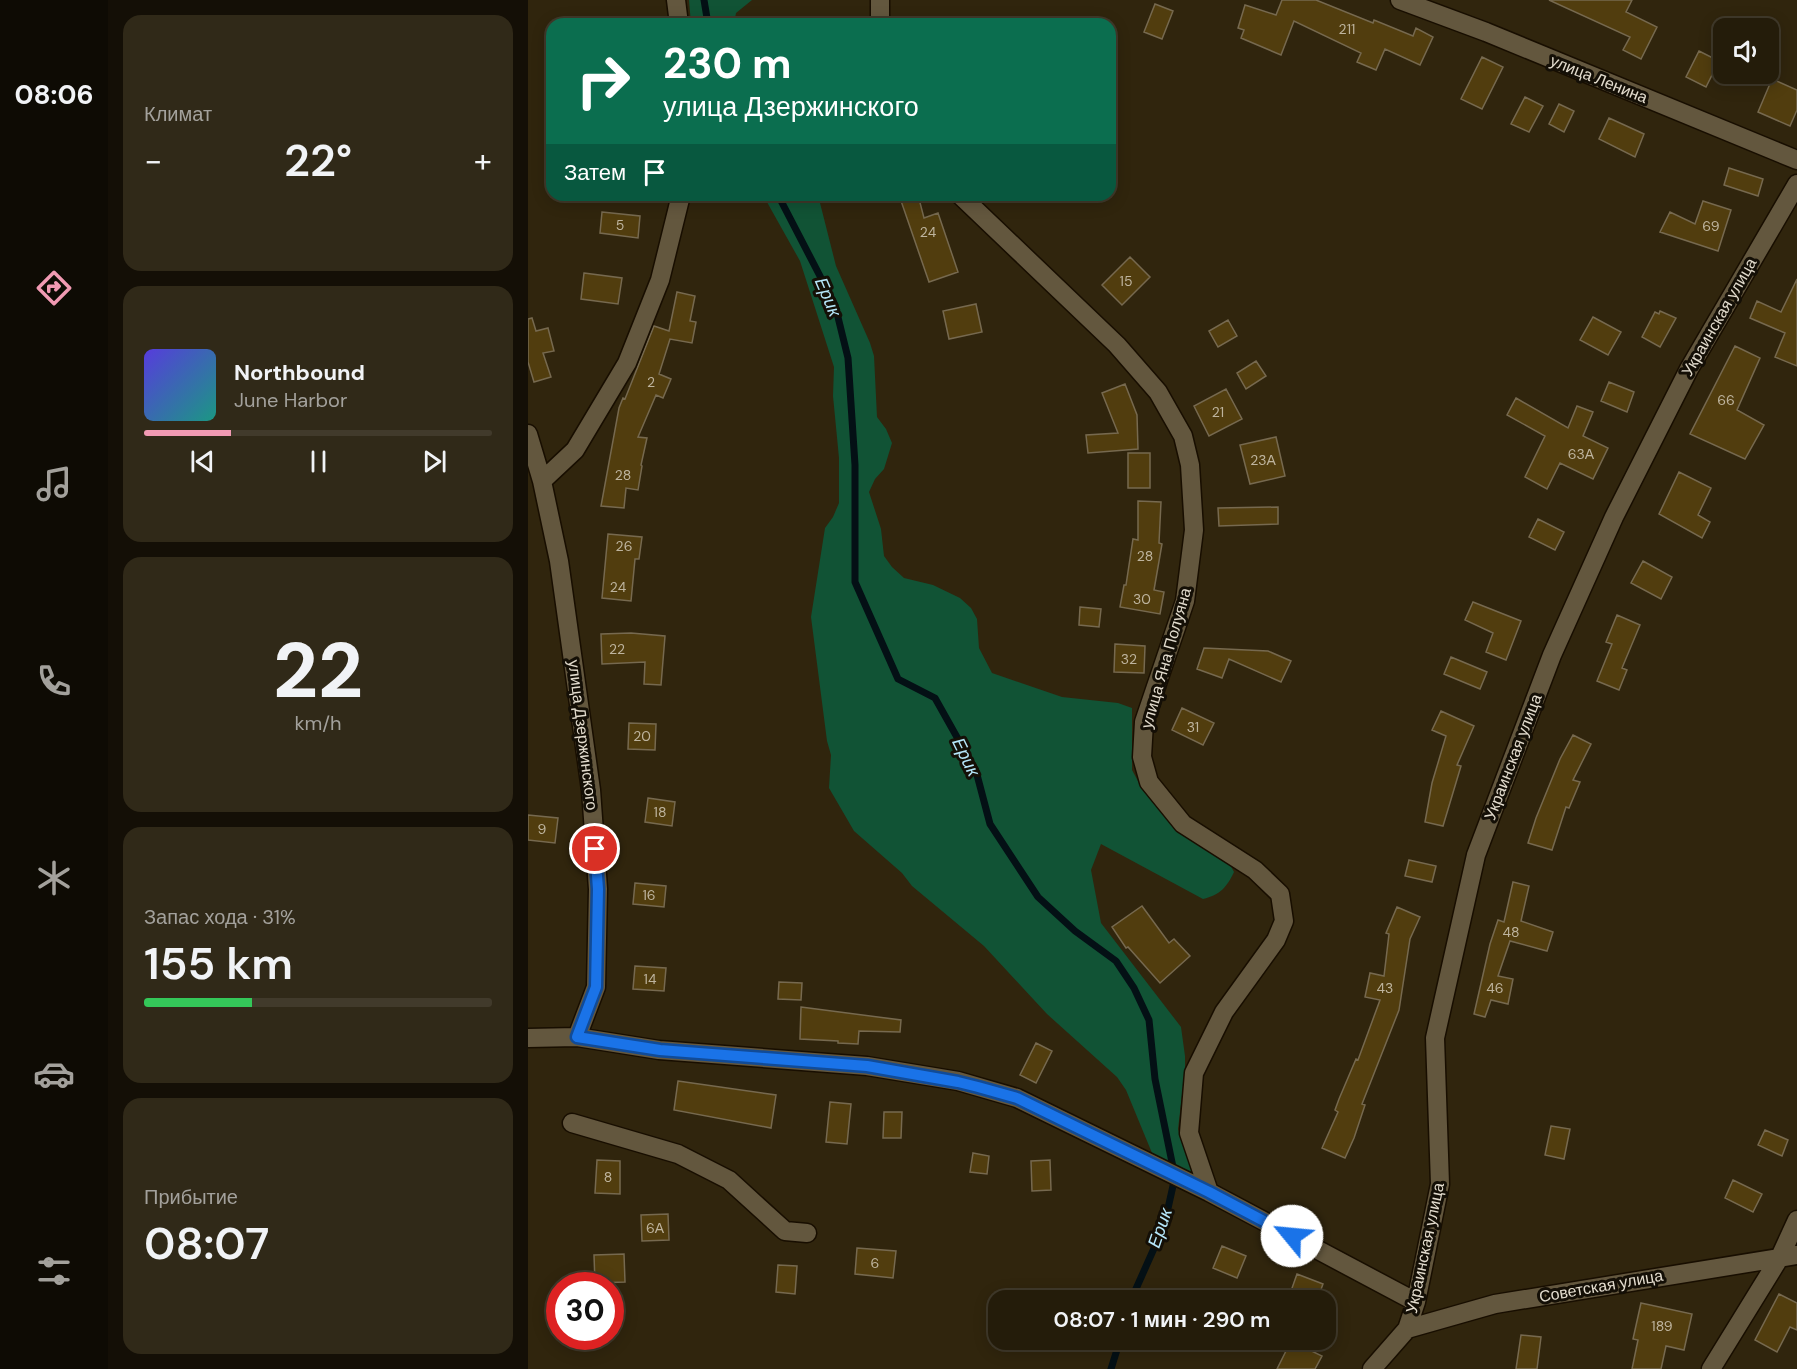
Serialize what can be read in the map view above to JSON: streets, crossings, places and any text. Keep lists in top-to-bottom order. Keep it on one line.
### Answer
{"streets":{"street":["улица Ленина","Украинская улица","улица Яна Полуяна","улица Дзержинского","Советская улица"]},"crossings":[["Украинская улица","Советская улица"]],"water":["Ерик"],"house_numbers":["211","5","69","24","15","2","66","21","63А","23А","28","26","28","24","30","22","32","31","20","18","9","16","48","14","43","46","8","6А","6","189"],"page":{"tabs":"08:06","tile":["Климат",["22","km/h"],["Запас хода · 31%","155 km"],["Прибытие","08:07"]],"turn":["230 m","улица Дзержинского"],"heat":["−","22°","+"],"then":"Затем","song":["Northbound","June Harbor"],"limit":"30","trip":"08:07 · 1 мин · 290 m"}}
